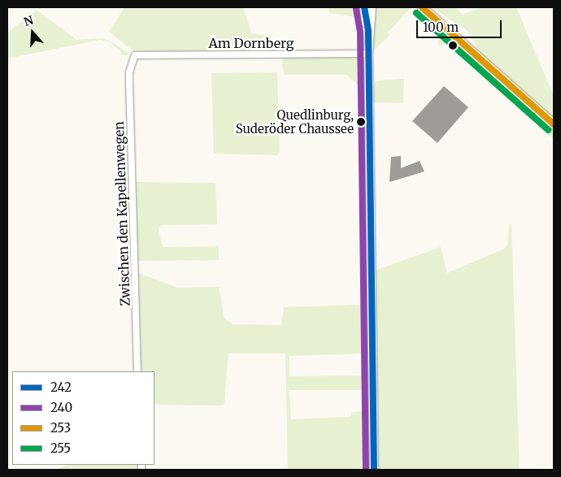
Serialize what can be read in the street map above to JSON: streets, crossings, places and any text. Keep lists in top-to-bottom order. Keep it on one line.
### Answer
{"streets":{"street":["Am Dornberg","Zwischen den Kapellenwegen"]},"crossings":[["Am Dornberg","Zwischen den Kapellenwegen"]],"places":["Quedlinburg, Suderöder Chaussee"],"lines":["transit line 242","transit line 253","transit line 240","transit line 255"],"legend":["242","240","253","255"],"scale_bar":"100 m","north":"top"}
